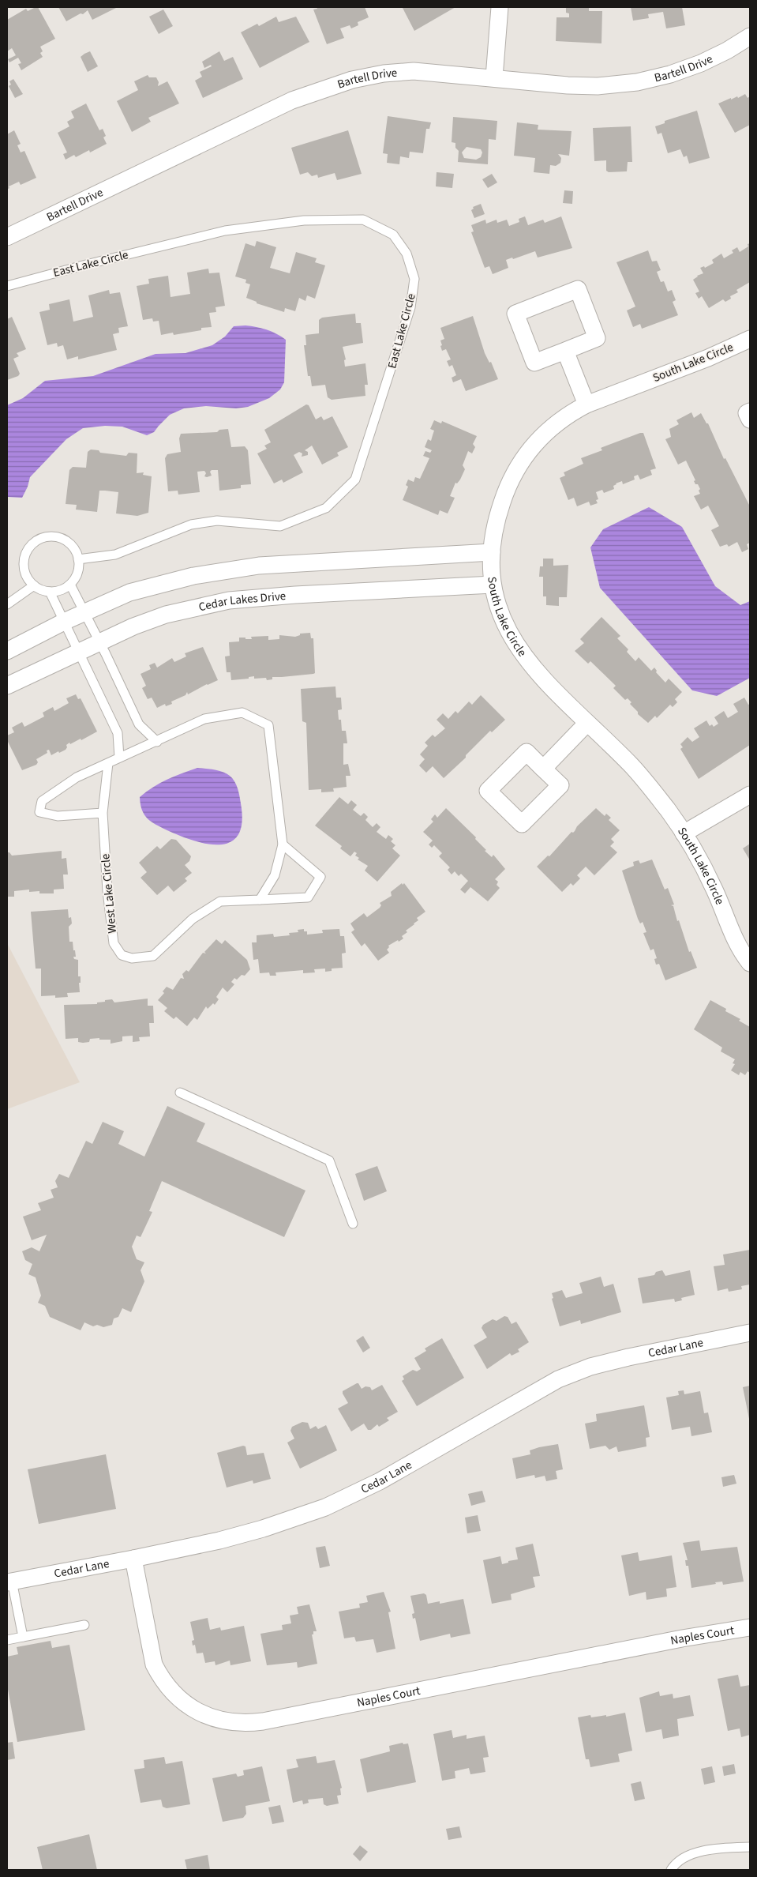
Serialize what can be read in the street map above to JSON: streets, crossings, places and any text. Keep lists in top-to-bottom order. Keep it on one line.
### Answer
{"streets":{"street":["Bartell Drive","South Lake Circle","Cedar Lakes Drive","Cedar Lane","Naples Court"],"lane":["East Lake Circle","West Lake Circle"]},"crossings":[["South Lake Circle","Cedar Lakes Drive"],["Cedar Lane","Naples Court"]]}
